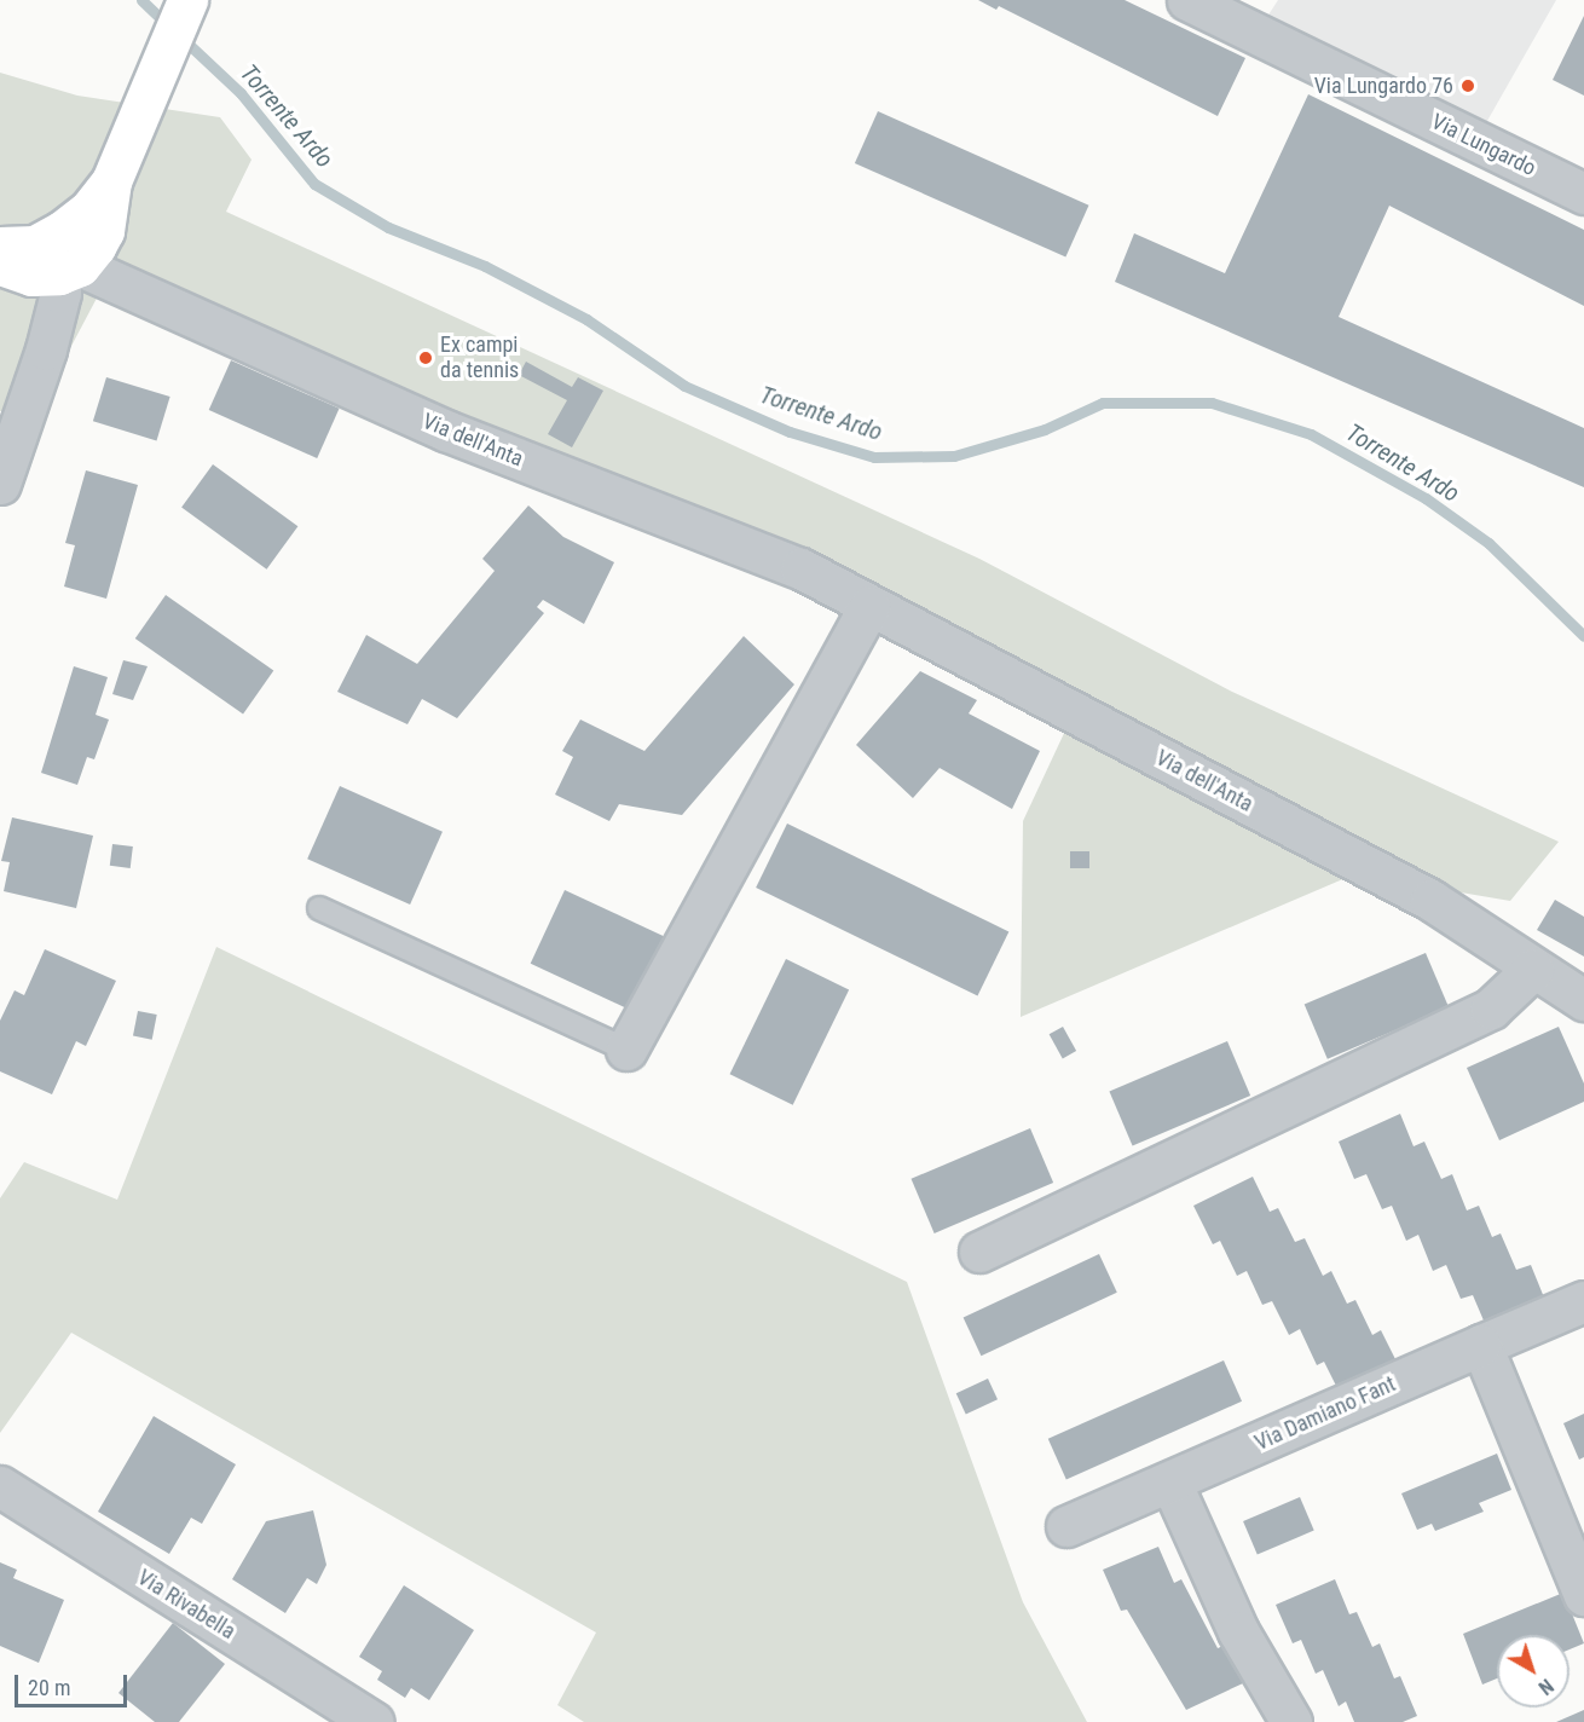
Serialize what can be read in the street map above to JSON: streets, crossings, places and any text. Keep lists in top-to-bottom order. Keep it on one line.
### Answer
{"streets":{"street":["Via Lungardo","Via dell'Anta","Via Damiano Fant","Via Rivabella"]},"water":["Torrente Ardo"],"places":["Via Lungardo 76","Ex campi da tennis"],"scale_bar":"20 m","north":"bottom right"}
